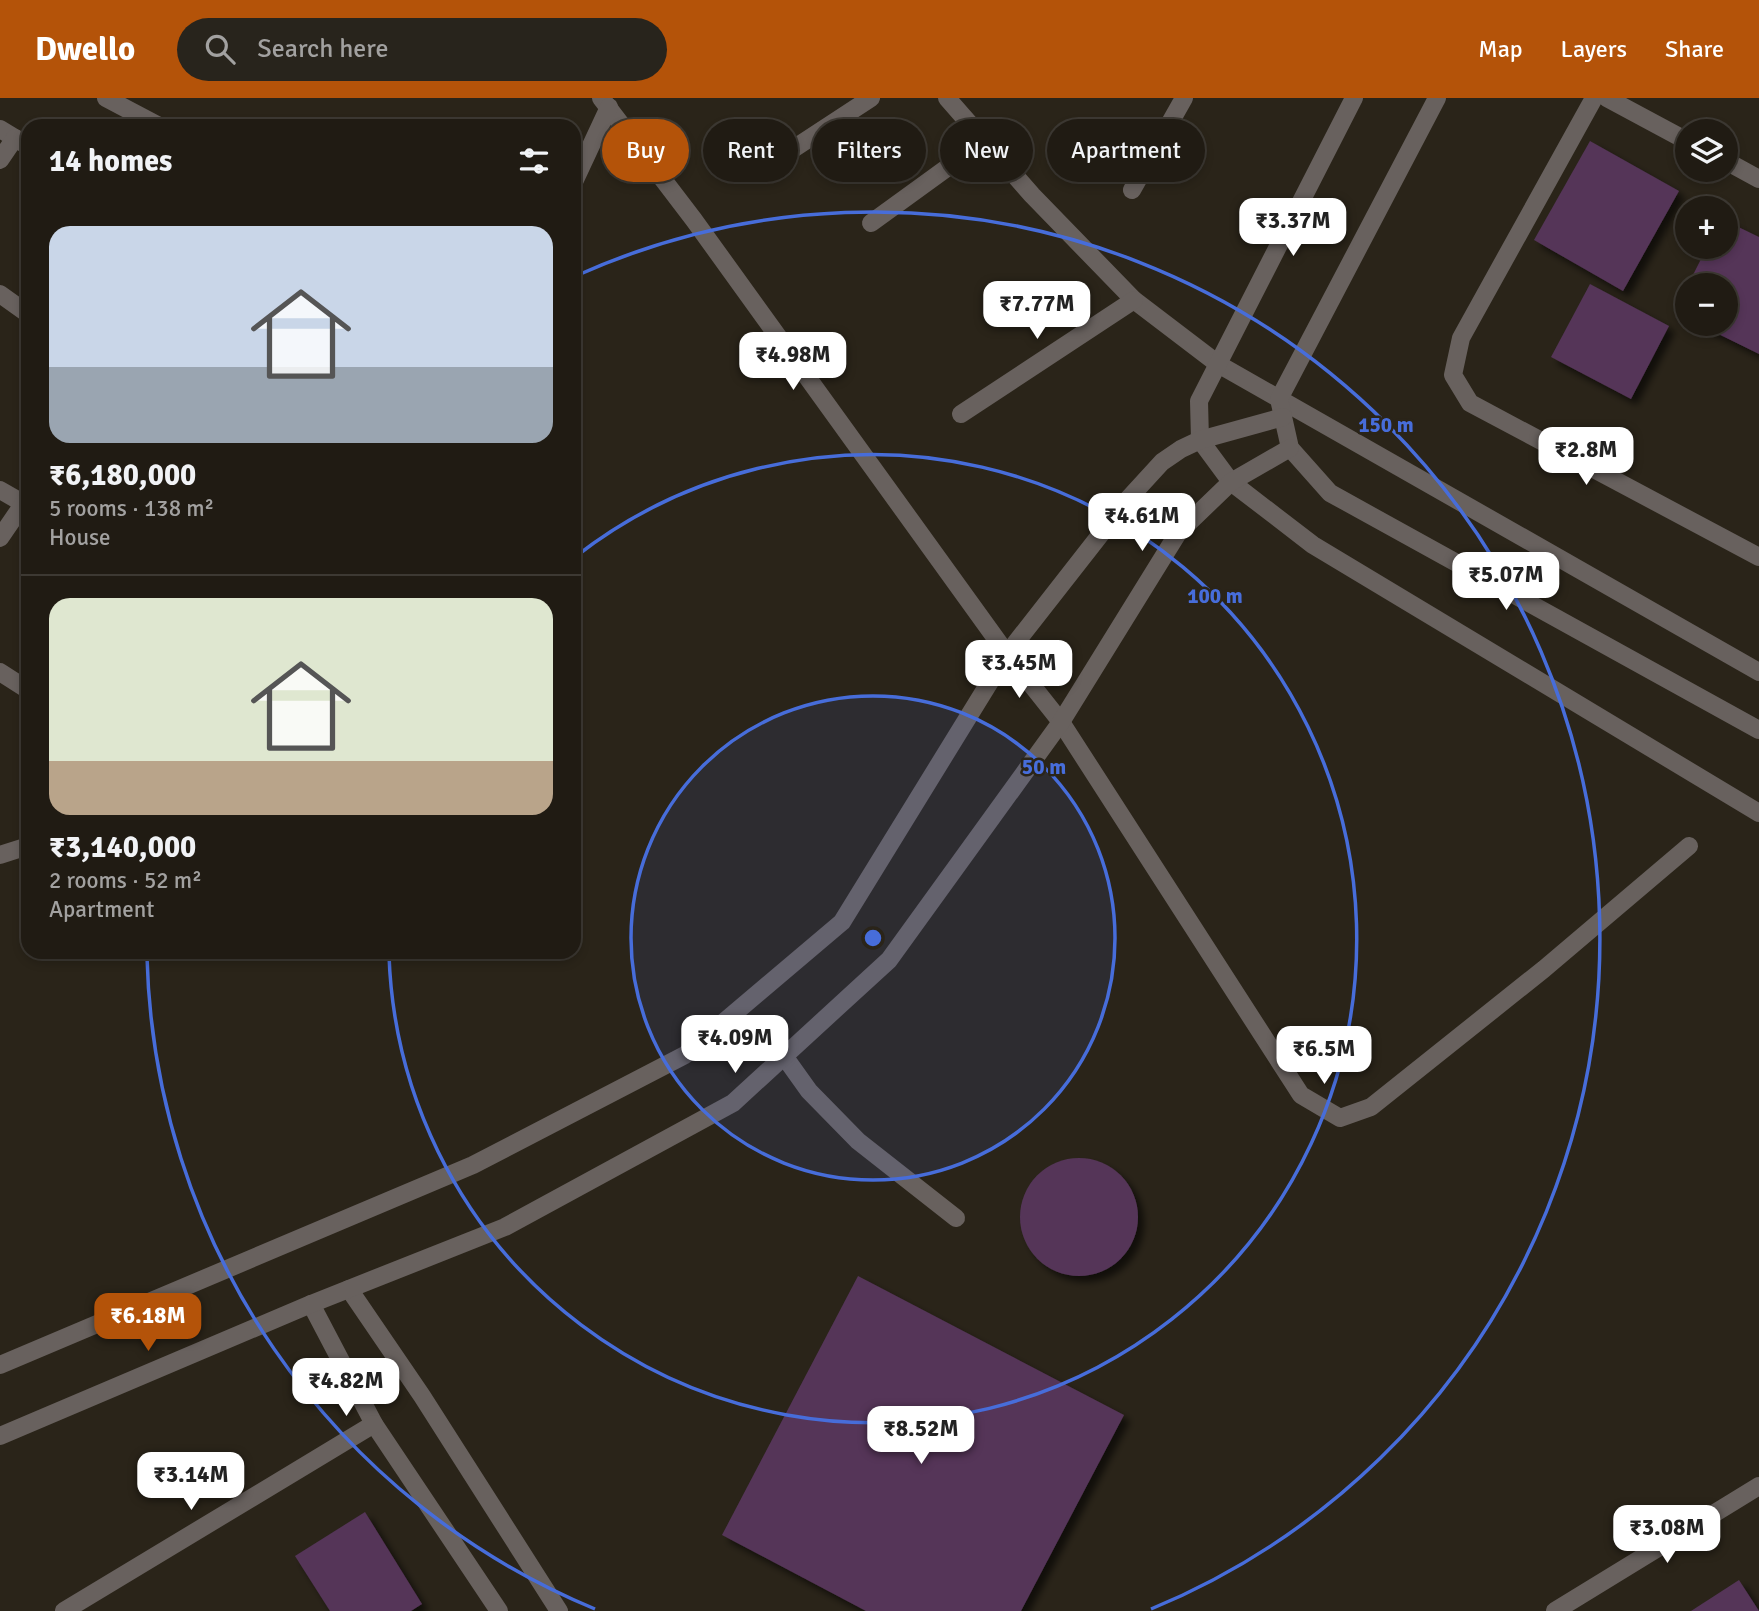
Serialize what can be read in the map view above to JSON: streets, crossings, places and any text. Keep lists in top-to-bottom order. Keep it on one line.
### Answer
{"page":{"header":"Dwello","search":"Search here","nav":["Map","Layers","Share"],"map_buttons":["+","−"],"chip":["Buy","Rent","Filters","New","Apartment"],"heading":"14 homes","price":["₹3.37M","₹7.77M","₹4.98M","₹2.8M","₹4.61M","₹5.07M","₹3.45M","₹4.09M","₹6.5M","₹6.18M","₹4.82M","₹8.52M","₹3.14M","₹3.08M"],"list":[{"name":"₹6,180,000","note":"5 rooms · 138 m² · House"},{"name":"₹3,140,000","note":"2 rooms · 52 m² · Apartment"}]},"rings":["150 m","100 m","50 m"]}
